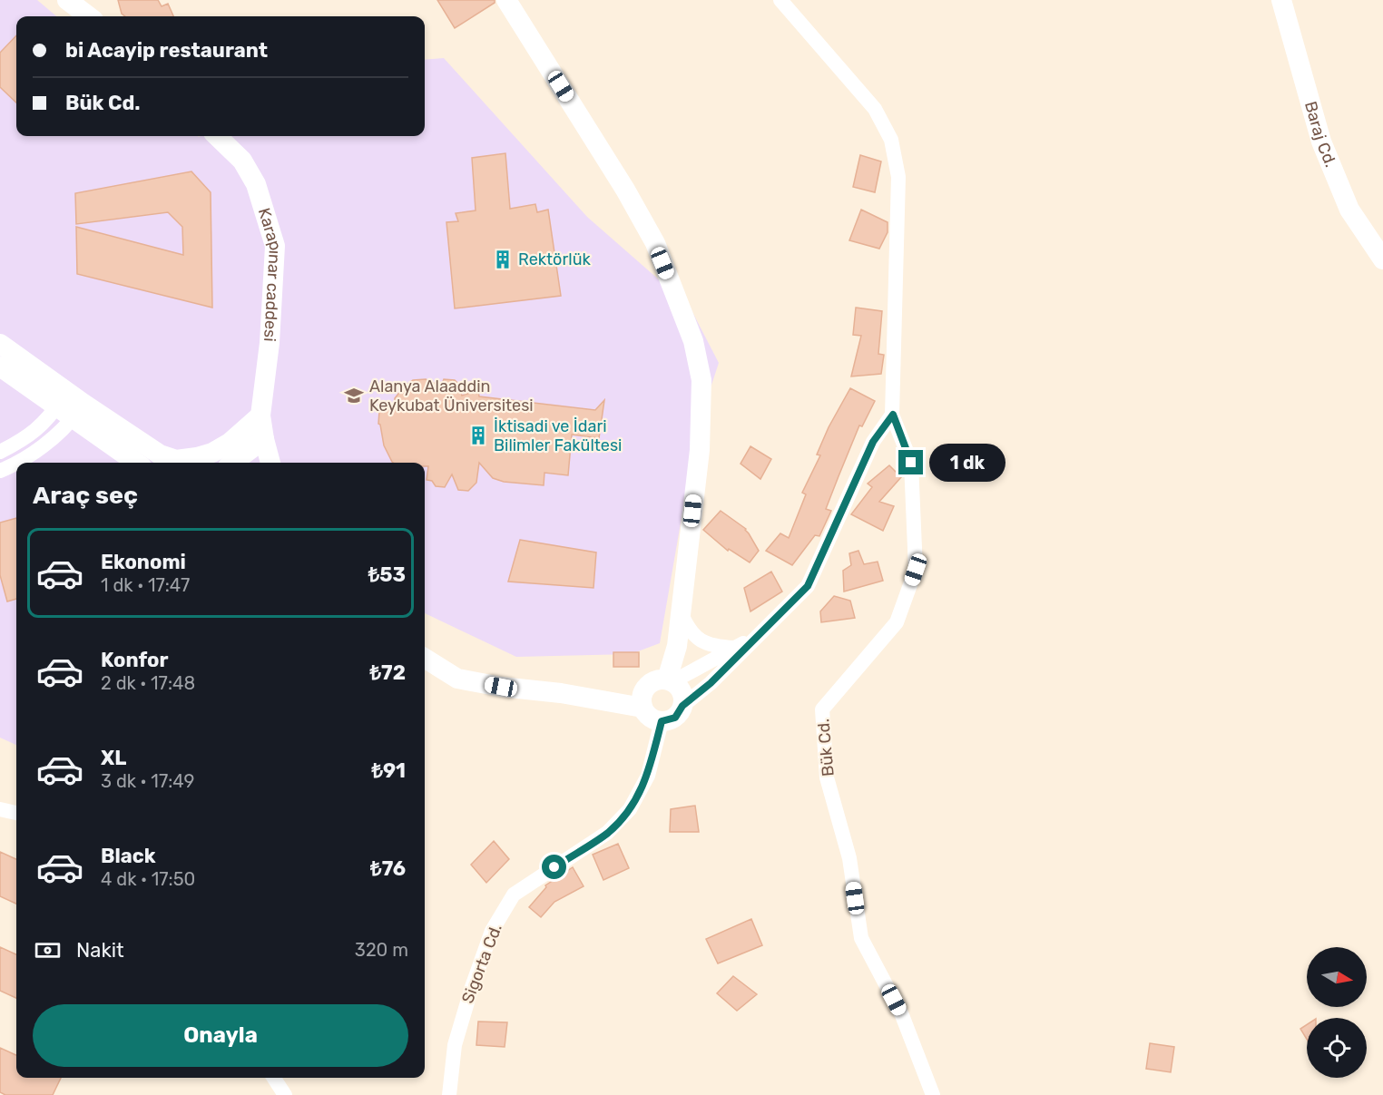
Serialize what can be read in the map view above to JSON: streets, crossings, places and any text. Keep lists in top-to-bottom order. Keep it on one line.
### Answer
{"streets":{"street":["Baraj Cd.","Karapınar caddesi","Bük Cd.","Sigorta Cd."]},"places":{"building":["Rektörlük","İktisadi ve İdari Bilimler Fakültesi"],"school or university":["Alanya Alaaddin Keykubat Üniversitesi"]},"north":"right","page":{"banner":["bi Acayip restaurant","Bük Cd."],"bubble":"1 dk","heading":"Araç seç","list":[{"name":"Ekonomi","note":"1 dk · 17:47","value":"₺53"},{"name":"Konfor","note":"2 dk · 17:48","value":"₺72"},{"name":"XL","note":"3 dk · 17:49","value":"₺91"},{"name":"Black","note":"4 dk · 17:50","value":"₺76"}],"pay":["Nakit","320 m"],"buttons":"Onayla"}}
